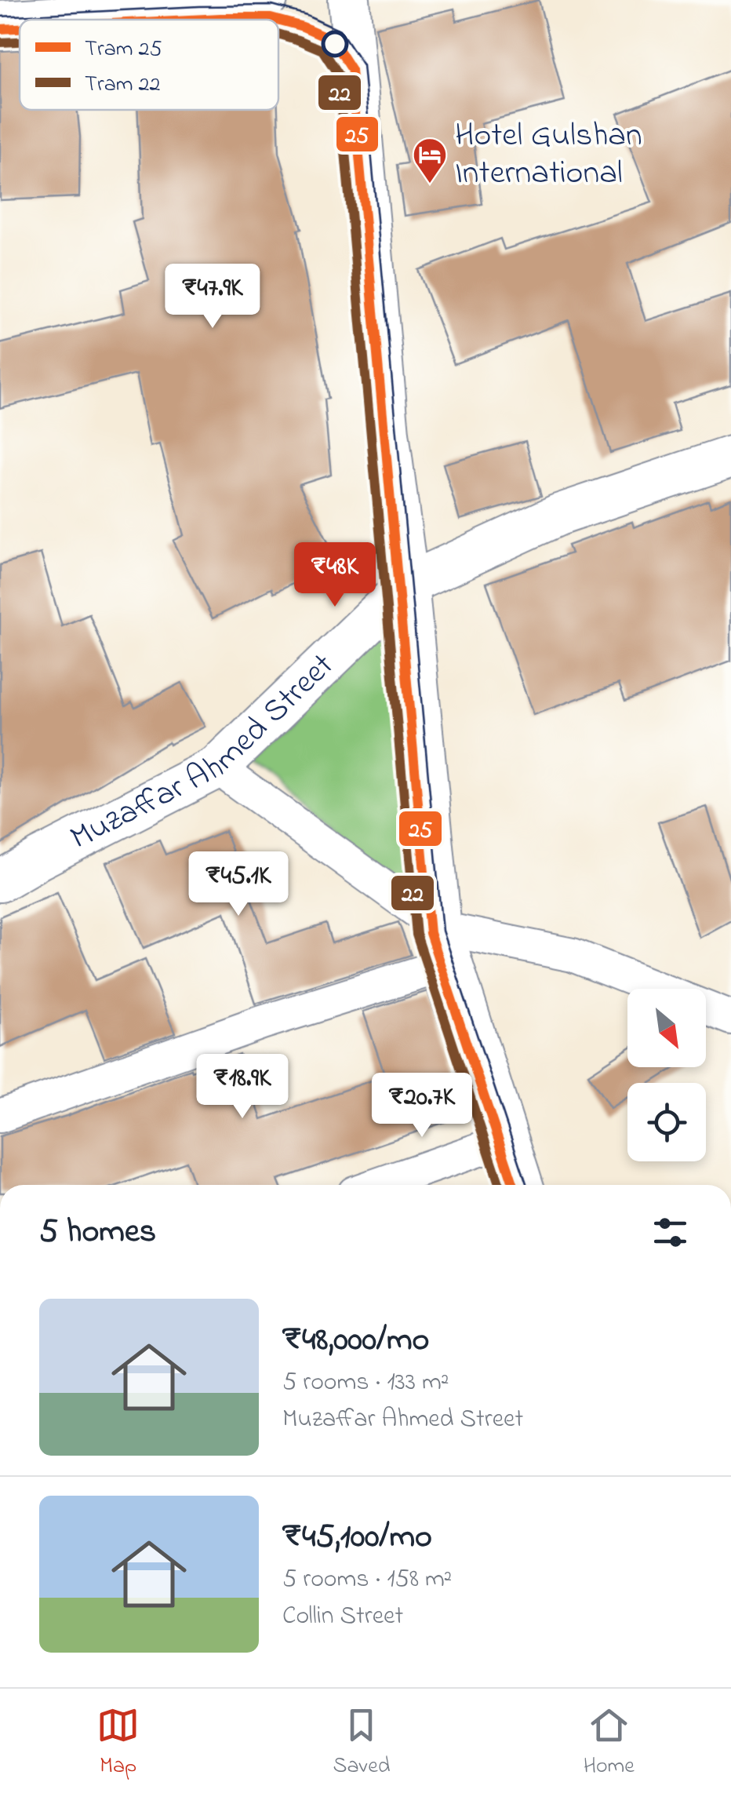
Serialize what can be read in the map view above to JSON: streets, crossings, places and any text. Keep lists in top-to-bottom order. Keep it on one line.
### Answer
{"streets":{"main road":["Muzaffar Ahmed Street"]},"places":{"hotel":["Hotel Gulshan International"]},"lines":["tram line 25","tram line 22"],"legend":["Tram 25","Tram 22"],"north":"bottom right","page":{"price":["₹47.9K","₹48K","₹45.1K","₹18.9K","₹20.7K"],"heading":"5 homes","list":[{"name":"₹48,000/mo","note":"5 rooms · 133 m² · Muzaffar Ahmed Street"},{"name":"₹45,100/mo","note":"5 rooms · 158 m² · Collin Street"}],"tabs":["Map","Saved","Home"]}}
